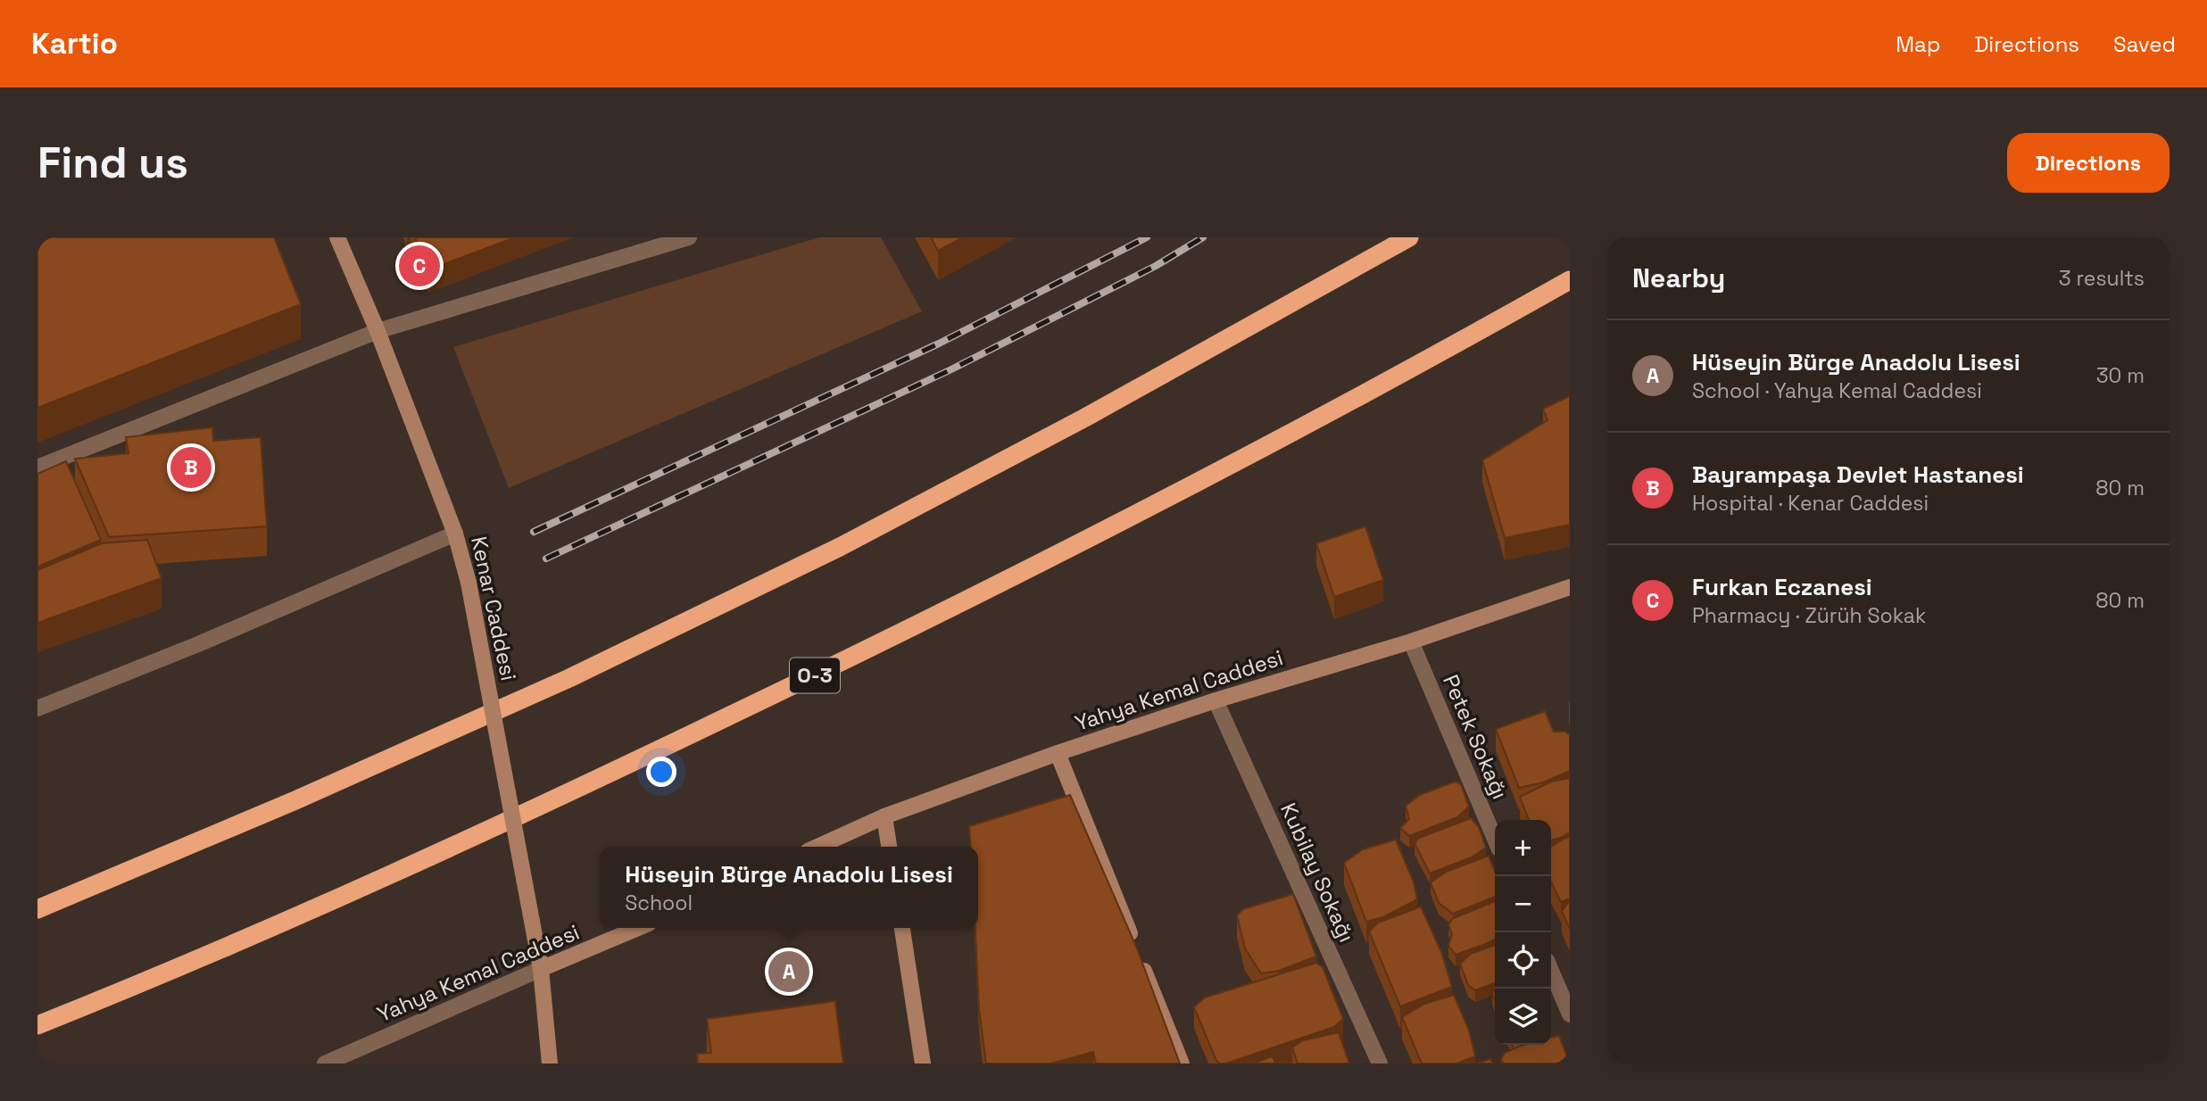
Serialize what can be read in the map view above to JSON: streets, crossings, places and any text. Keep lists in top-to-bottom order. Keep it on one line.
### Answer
{"streets":{"highway":["O-3"],"main road":["Kenar Caddesi","Yahya Kemal Caddesi"],"street":["Petek Sokağı","Kubilay Sokağı"]},"crossings":[["Kenar Caddesi","Yahya Kemal Caddesi"],["Yahya Kemal Caddesi","Petek Sokağı"],["Yahya Kemal Caddesi","Kubilay Sokağı"]],"page":{"header":"Kartio","nav":["Map","Directions","Saved"],"buttons":"Directions","title":"Find us","heading":["Nearby","3 results"],"pins":["C","B","A"],"list":[{"mark":"A","name":"Hüseyin Bürge Anadolu Lisesi","note":"School · Yahya Kemal Caddesi","value":"30 m"},{"mark":"B","name":"Bayrampaşa Devlet Hastanesi","note":"Hospital · Kenar Caddesi","value":"80 m"},{"mark":"C","name":"Furkan Eczanesi","note":"Pharmacy · Zürüh Sokak","value":"80 m"}],"map_buttons":["+","−"],"popup":["Hüseyin Bürge Anadolu Lisesi","School"]}}
